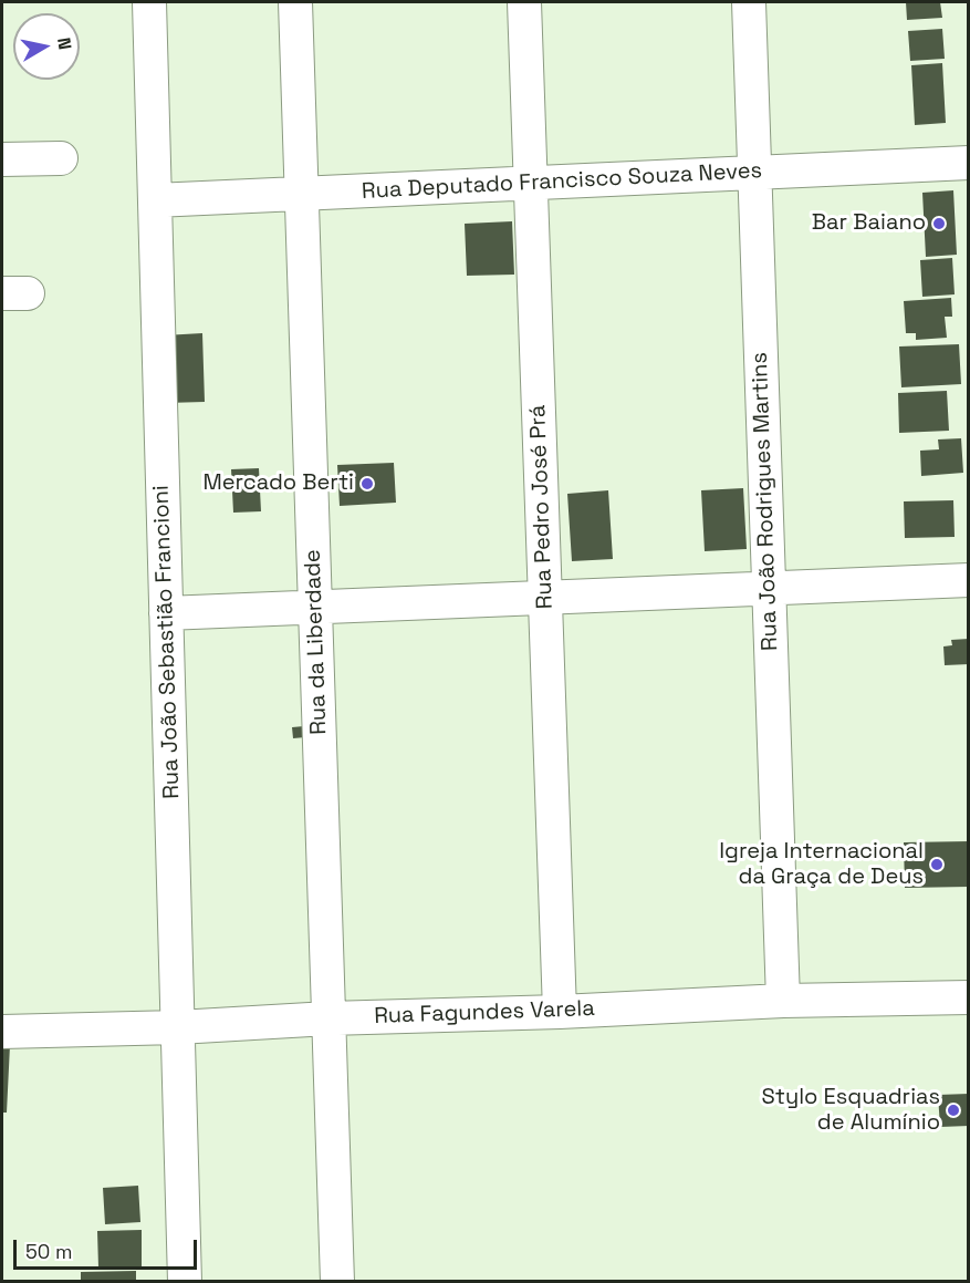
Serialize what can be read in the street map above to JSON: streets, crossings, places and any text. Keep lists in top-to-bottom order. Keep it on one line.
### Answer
{"streets":{"street":["Rua Deputado Francisco Souza Neves","Rua João Rodrigues Martins","Rua Pedro José Prá","Rua João Sebastião Francioni","Rua da Liberdade","Rua Fagundes Varela"]},"crossings":[["Rua Deputado Francisco Souza Neves","Rua João Rodrigues Martins"],["Rua Deputado Francisco Souza Neves","Rua Pedro José Prá"],["Rua Deputado Francisco Souza Neves","Rua João Sebastião Francioni"],["Rua Deputado Francisco Souza Neves","Rua da Liberdade"],["Rua João Rodrigues Martins","Rua Fagundes Varela"],["Rua Pedro José Prá","Rua Fagundes Varela"],["Rua João Sebastião Francioni","Rua Fagundes Varela"],["Rua da Liberdade","Rua Fagundes Varela"]],"places":["Bar Baiano","Mercado Berti","Igreja Internacional da Graça de Deus","Stylo Esquadrias de Alumínio"],"scale_bar":"50 m","north":"right"}
